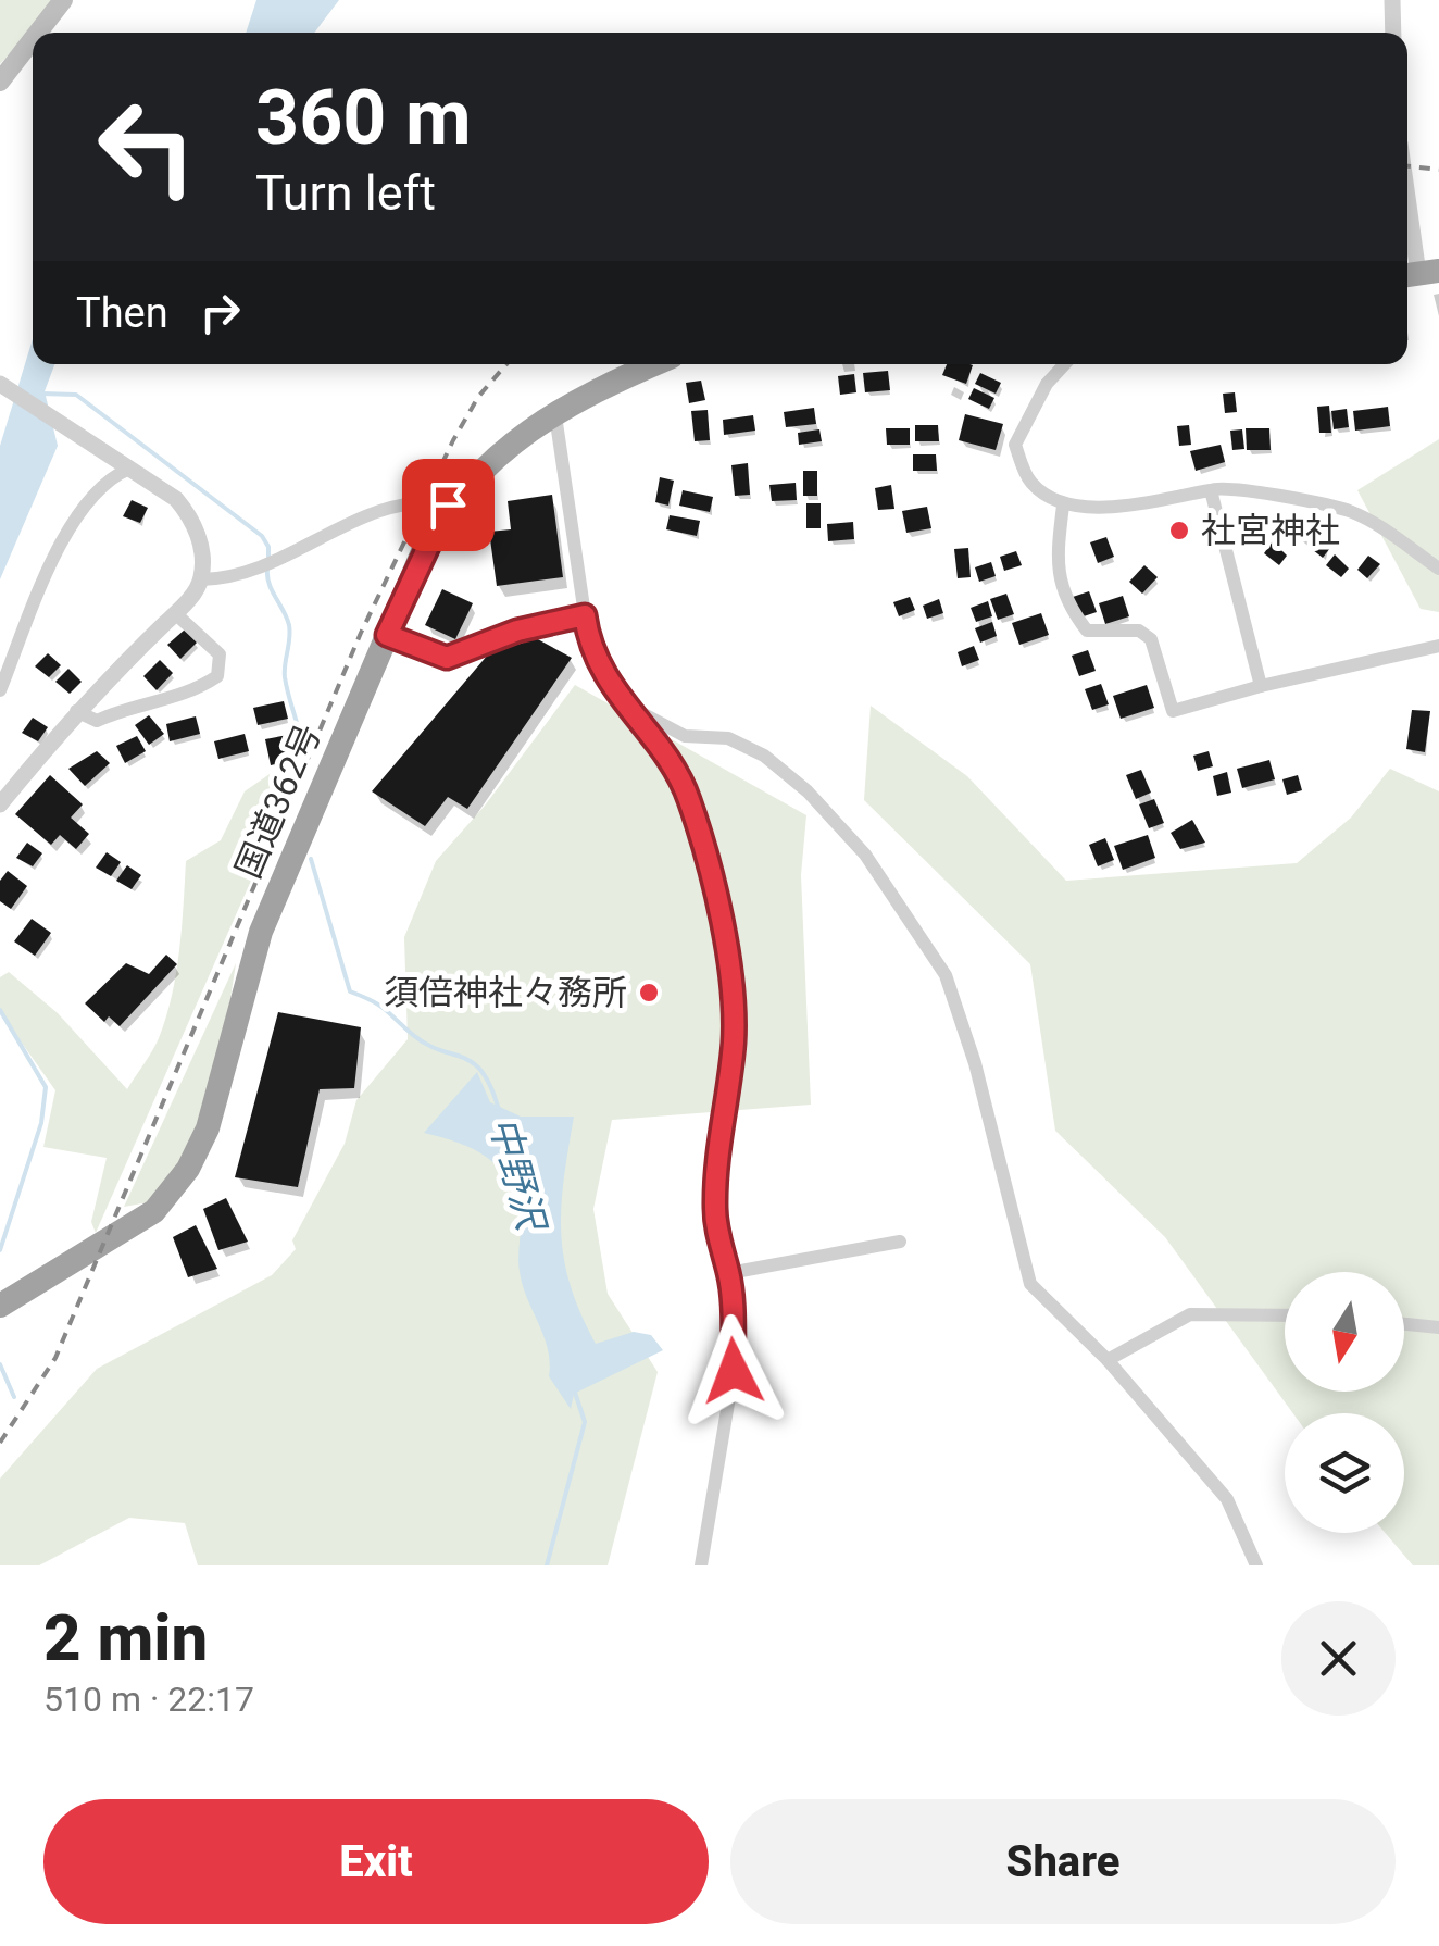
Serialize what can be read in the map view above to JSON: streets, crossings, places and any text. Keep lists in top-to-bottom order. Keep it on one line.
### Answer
{"streets":{"highway":["国道362号"]},"water":["中野沢"],"places":["社宮神社","須倍神社々務所"],"north":"bottom","page":{"turn":["360 m","Turn left"],"then":"Then","heading":["2 min","510 m · 22:17"],"buttons":["Exit","Share"]}}
